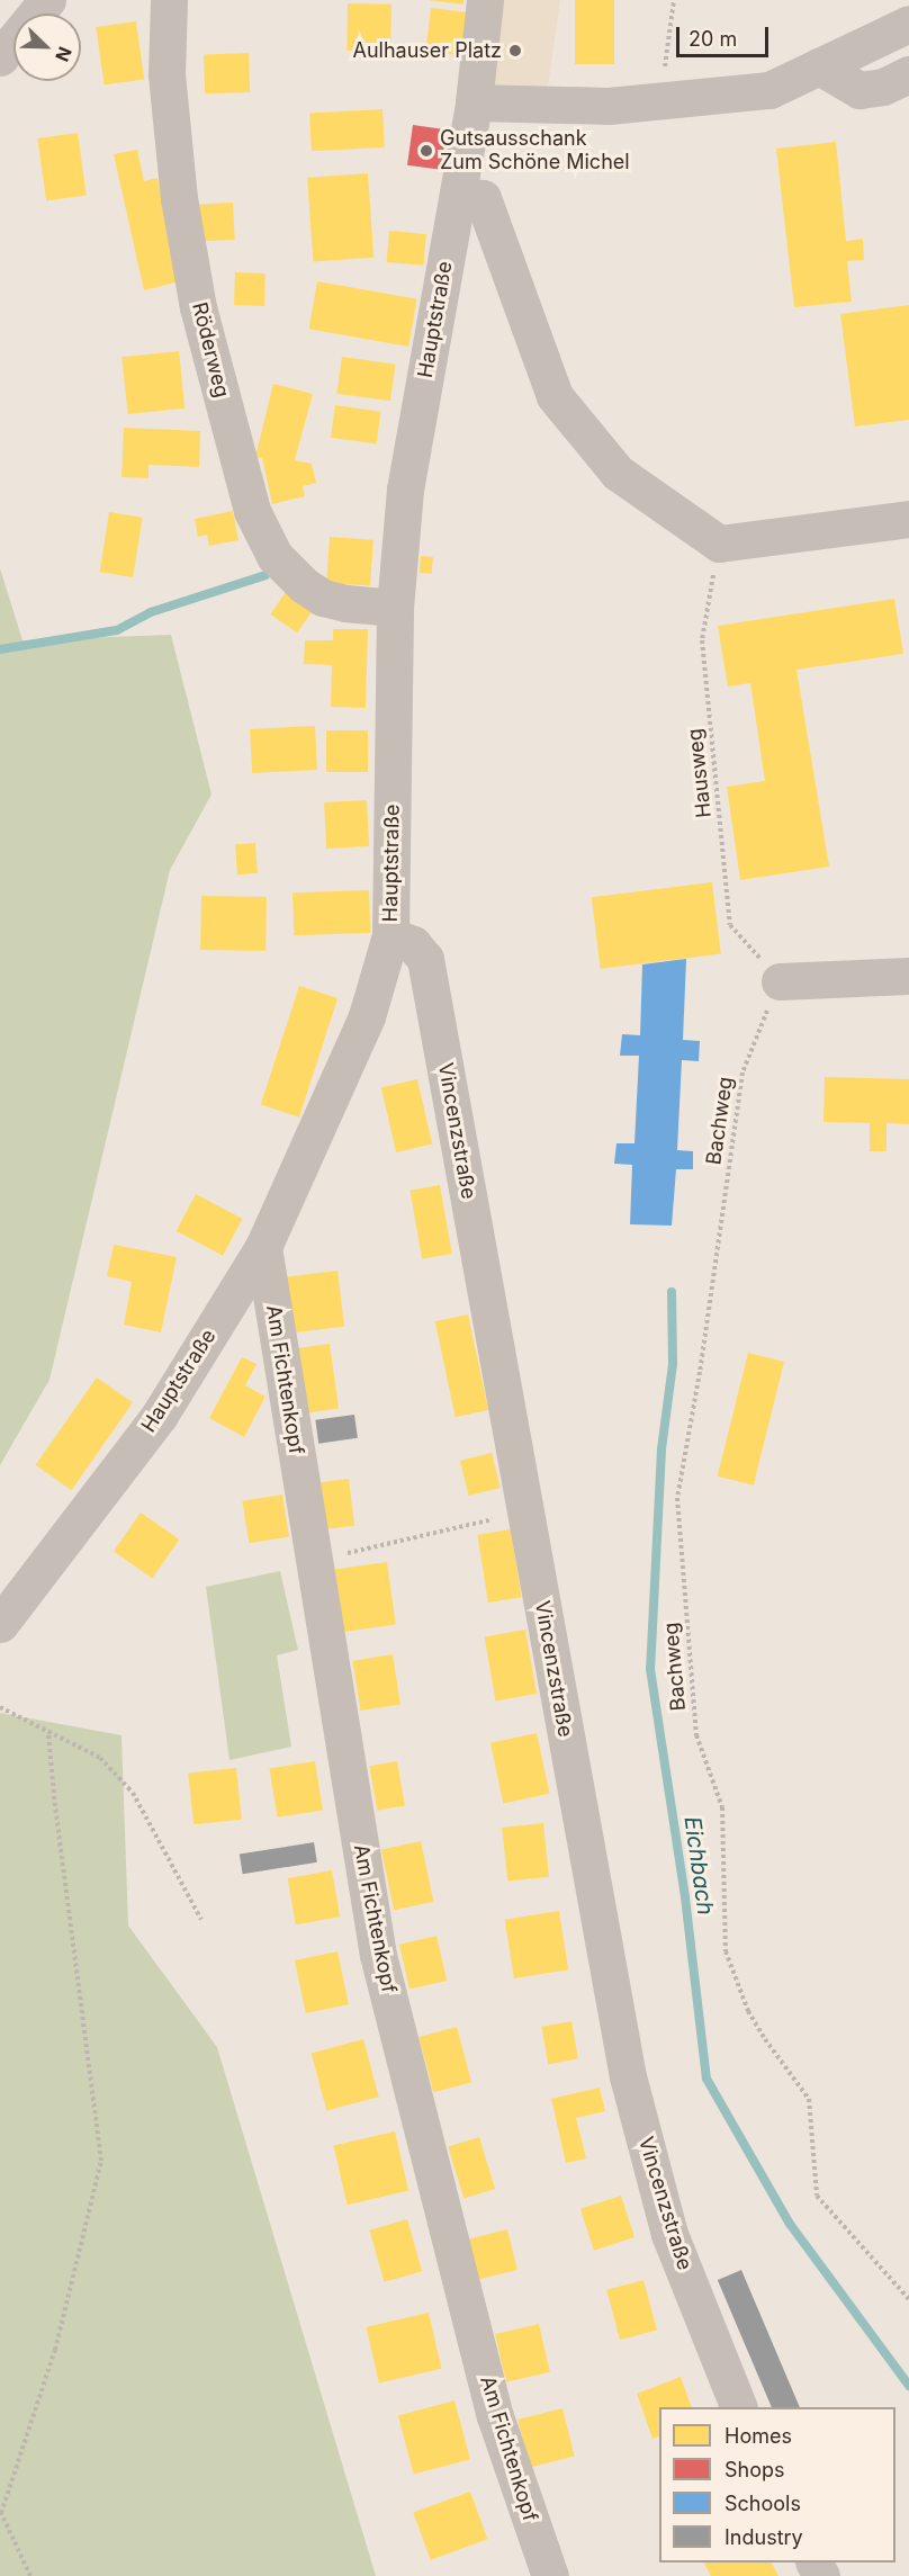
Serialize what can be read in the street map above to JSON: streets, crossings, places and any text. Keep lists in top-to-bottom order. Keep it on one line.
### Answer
{"streets":{"street":["Hauptstraße","Röderweg","Vincenzstraße","Am Fichtenkopf"],"path":["Hausweg","Bachweg"]},"crossings":[["Hauptstraße","Röderweg"],["Hauptstraße","Vincenzstraße"],["Hauptstraße","Am Fichtenkopf"],["Hausweg","Bachweg"]],"water":["Eichbach"],"places":["Aulhauser Platz","Gutsausschank Zum Schöne Michel"],"legend":["Homes","Shops","Schools","Industry"],"scale_bar":"20 m","north":"bottom right"}
